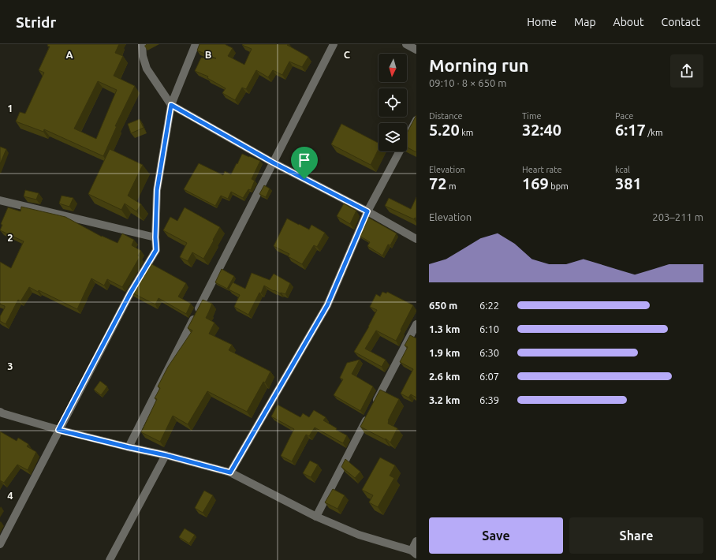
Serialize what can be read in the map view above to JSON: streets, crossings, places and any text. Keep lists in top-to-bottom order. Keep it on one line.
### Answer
{"north":"bottom","page":{"header":"Stridr","nav":["Home","Map","About","Contact"],"heading":["Morning run","09:10 · 8 × 650 m"],"stats":[["Distance","5.20 km"],["Time","32:40"],["Pace","6:17 /km"],["Elevation","72 m"],["Heart rate","169 bpm"],["kcal","381"]],"chart":["Elevation","203–211 m"],"list":[{"name":"650 m","note":"6:22"},{"name":"1.3 km","note":"6:10"},{"name":"1.9 km","note":"6:30"},{"name":"2.6 km","note":"6:07"},{"name":"3.2 km","note":"6:39"}],"buttons":["Save","Share"]},"grid":{"columns":["A","B","C"],"rows":["1","2","3","4"]}}
